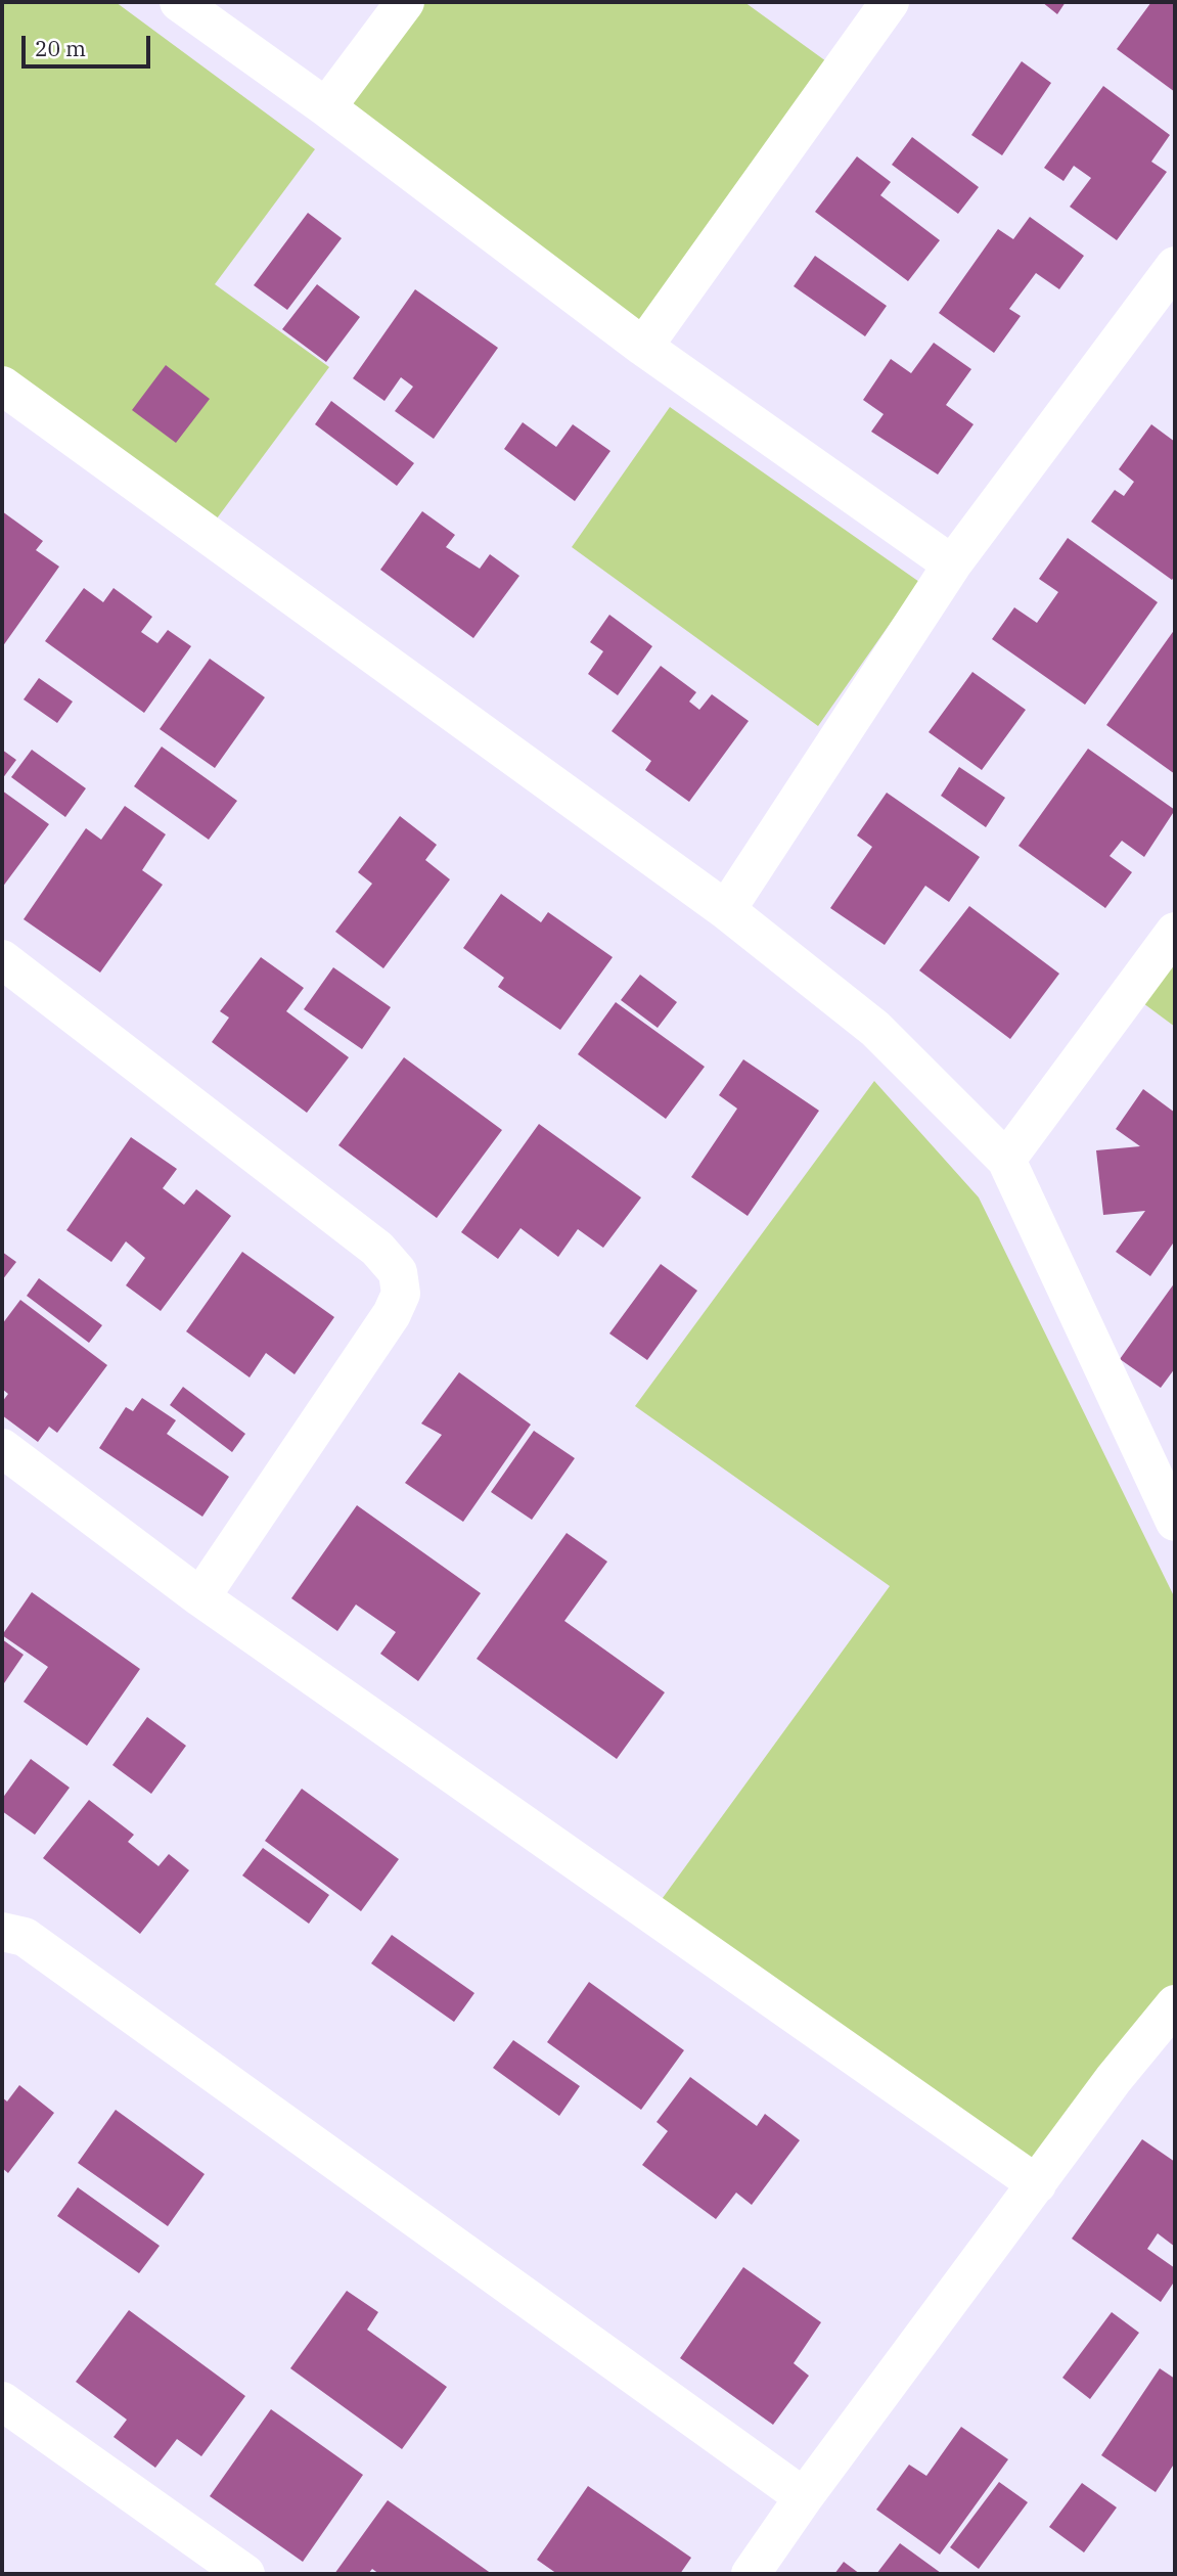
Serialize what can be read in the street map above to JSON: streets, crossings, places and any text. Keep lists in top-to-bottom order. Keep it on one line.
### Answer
{"scale_bar":"20 m"}
